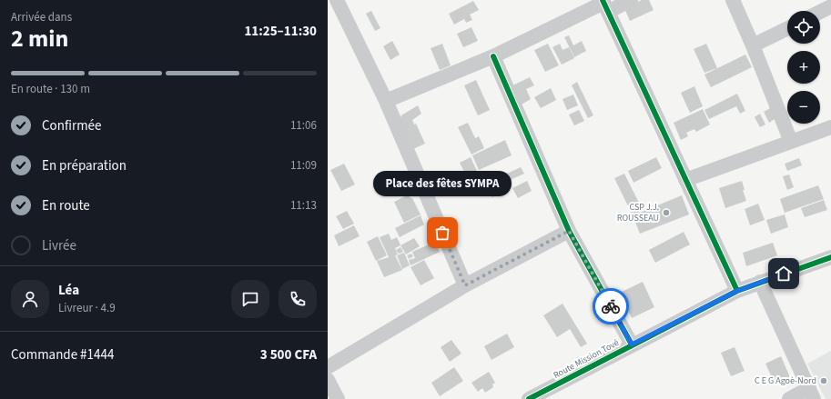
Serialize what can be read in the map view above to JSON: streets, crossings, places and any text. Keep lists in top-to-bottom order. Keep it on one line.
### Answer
{"streets":{"street":["Route Mission Tové"]},"places":["CSP J.J. ROUSSEAU","Place des fêtes SYMPA","C E G Agoè-Nord"],"page":{"heading":["2 min","Arrivée dans","11:25–11:30"],"panel":["Léa","Livreur · 4.9","Commande #1444","3 500 CFA"],"map_buttons":["+","−"],"bar":"En route · 130 m","list":[["Confirmée","11:06"],["En préparation","11:09"],["En route","11:13"],"Livrée"],"bubble":"Place des fêtes SYMPA"}}
